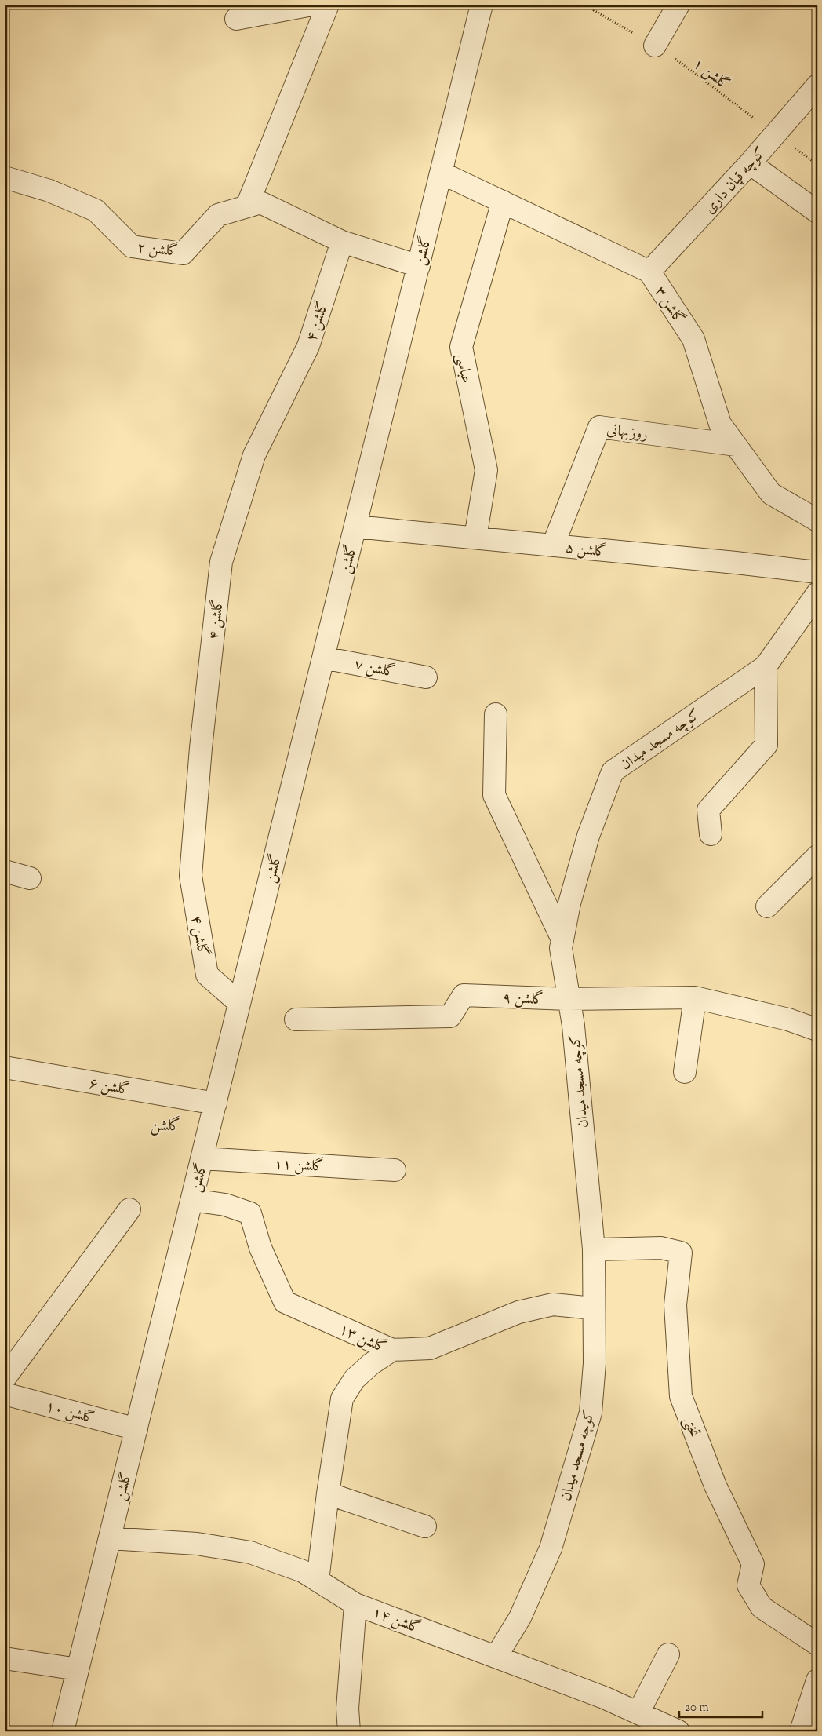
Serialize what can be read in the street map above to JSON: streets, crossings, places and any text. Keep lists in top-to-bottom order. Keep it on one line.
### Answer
{"streets":{"street":["کوچه قپان داری","گلشن ۲","گلشن","گلشن ۳","گلشن ۴","عباسی","روزبهانی","گلشن ۵","گلشن ۷","کوچه مسجد میدان","گلشن ۹","گلشن ۶","گلشن ۱۱","گلشن ۱۳","گلشن ۱۰","تختی","گلشن ۱۴"],"path":["گلشن ۱"]},"crossings":[["گلشن ۱","کوچه قپان داری"],["کوچه قپان داری","گلشن ۳"],["گلشن ۲","گلشن"],["گلشن ۲","گلشن ۴"],["گلشن","گلشن ۳"],["گلشن","گلشن ۴"],["گلشن","گلشن ۵"],["گلشن","گلشن ۷"],["گلشن","گلشن ۶"],["گلشن","گلشن ۱۱"],["گلشن","گلشن ۱۳"],["گلشن","گلشن ۱۰"],["گلشن","گلشن ۱۴"],["گلشن ۳","عباسی"],["گلشن ۳","روزبهانی"],["عباسی","گلشن ۵"],["روزبهانی","گلشن ۵"],["کوچه مسجد میدان","گلشن ۹"],["کوچه مسجد میدان","گلشن ۱۳"],["کوچه مسجد میدان","تختی"],["کوچه مسجد میدان","گلشن ۱۴"]],"districts":["گلشن"],"scale_bar":"20 m"}
